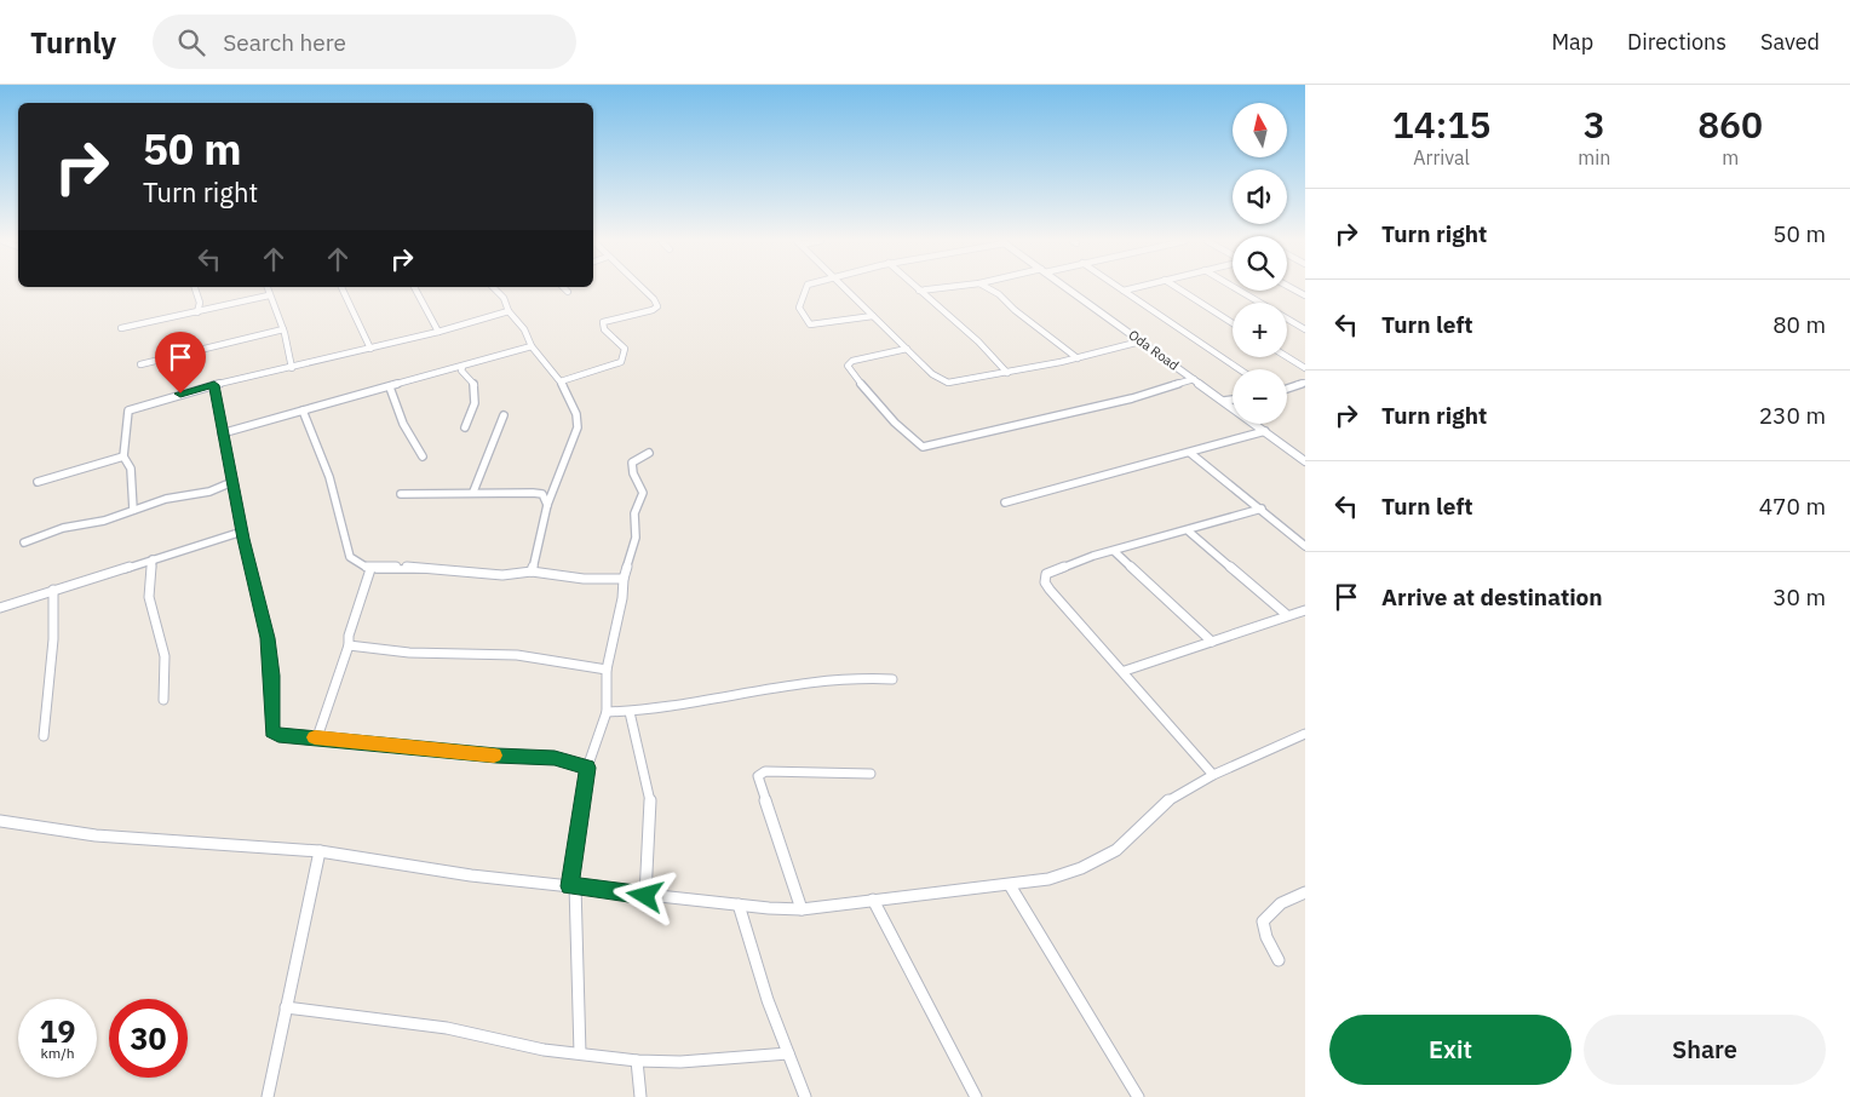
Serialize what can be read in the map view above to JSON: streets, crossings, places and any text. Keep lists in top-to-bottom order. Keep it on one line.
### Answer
{"streets":{"street":["Oda Road"]},"north":"top","page":{"header":"Turnly","search":"Search here","nav":["Map","Directions","Saved"],"eta":["14:15","Arrival","3","min","860","m"],"map_buttons":["+","−"],"turn":["50 m","Turn right"],"list":[{"name":"Turn right","value":"50 m"},{"name":"Turn left","value":"80 m"},{"name":"Turn right","value":"230 m"},{"name":"Turn left","value":"470 m"},{"name":"Arrive at destination","value":"30 m"}],"speed":"19 km/h","limit":"30","buttons":["Exit","Share"]}}
